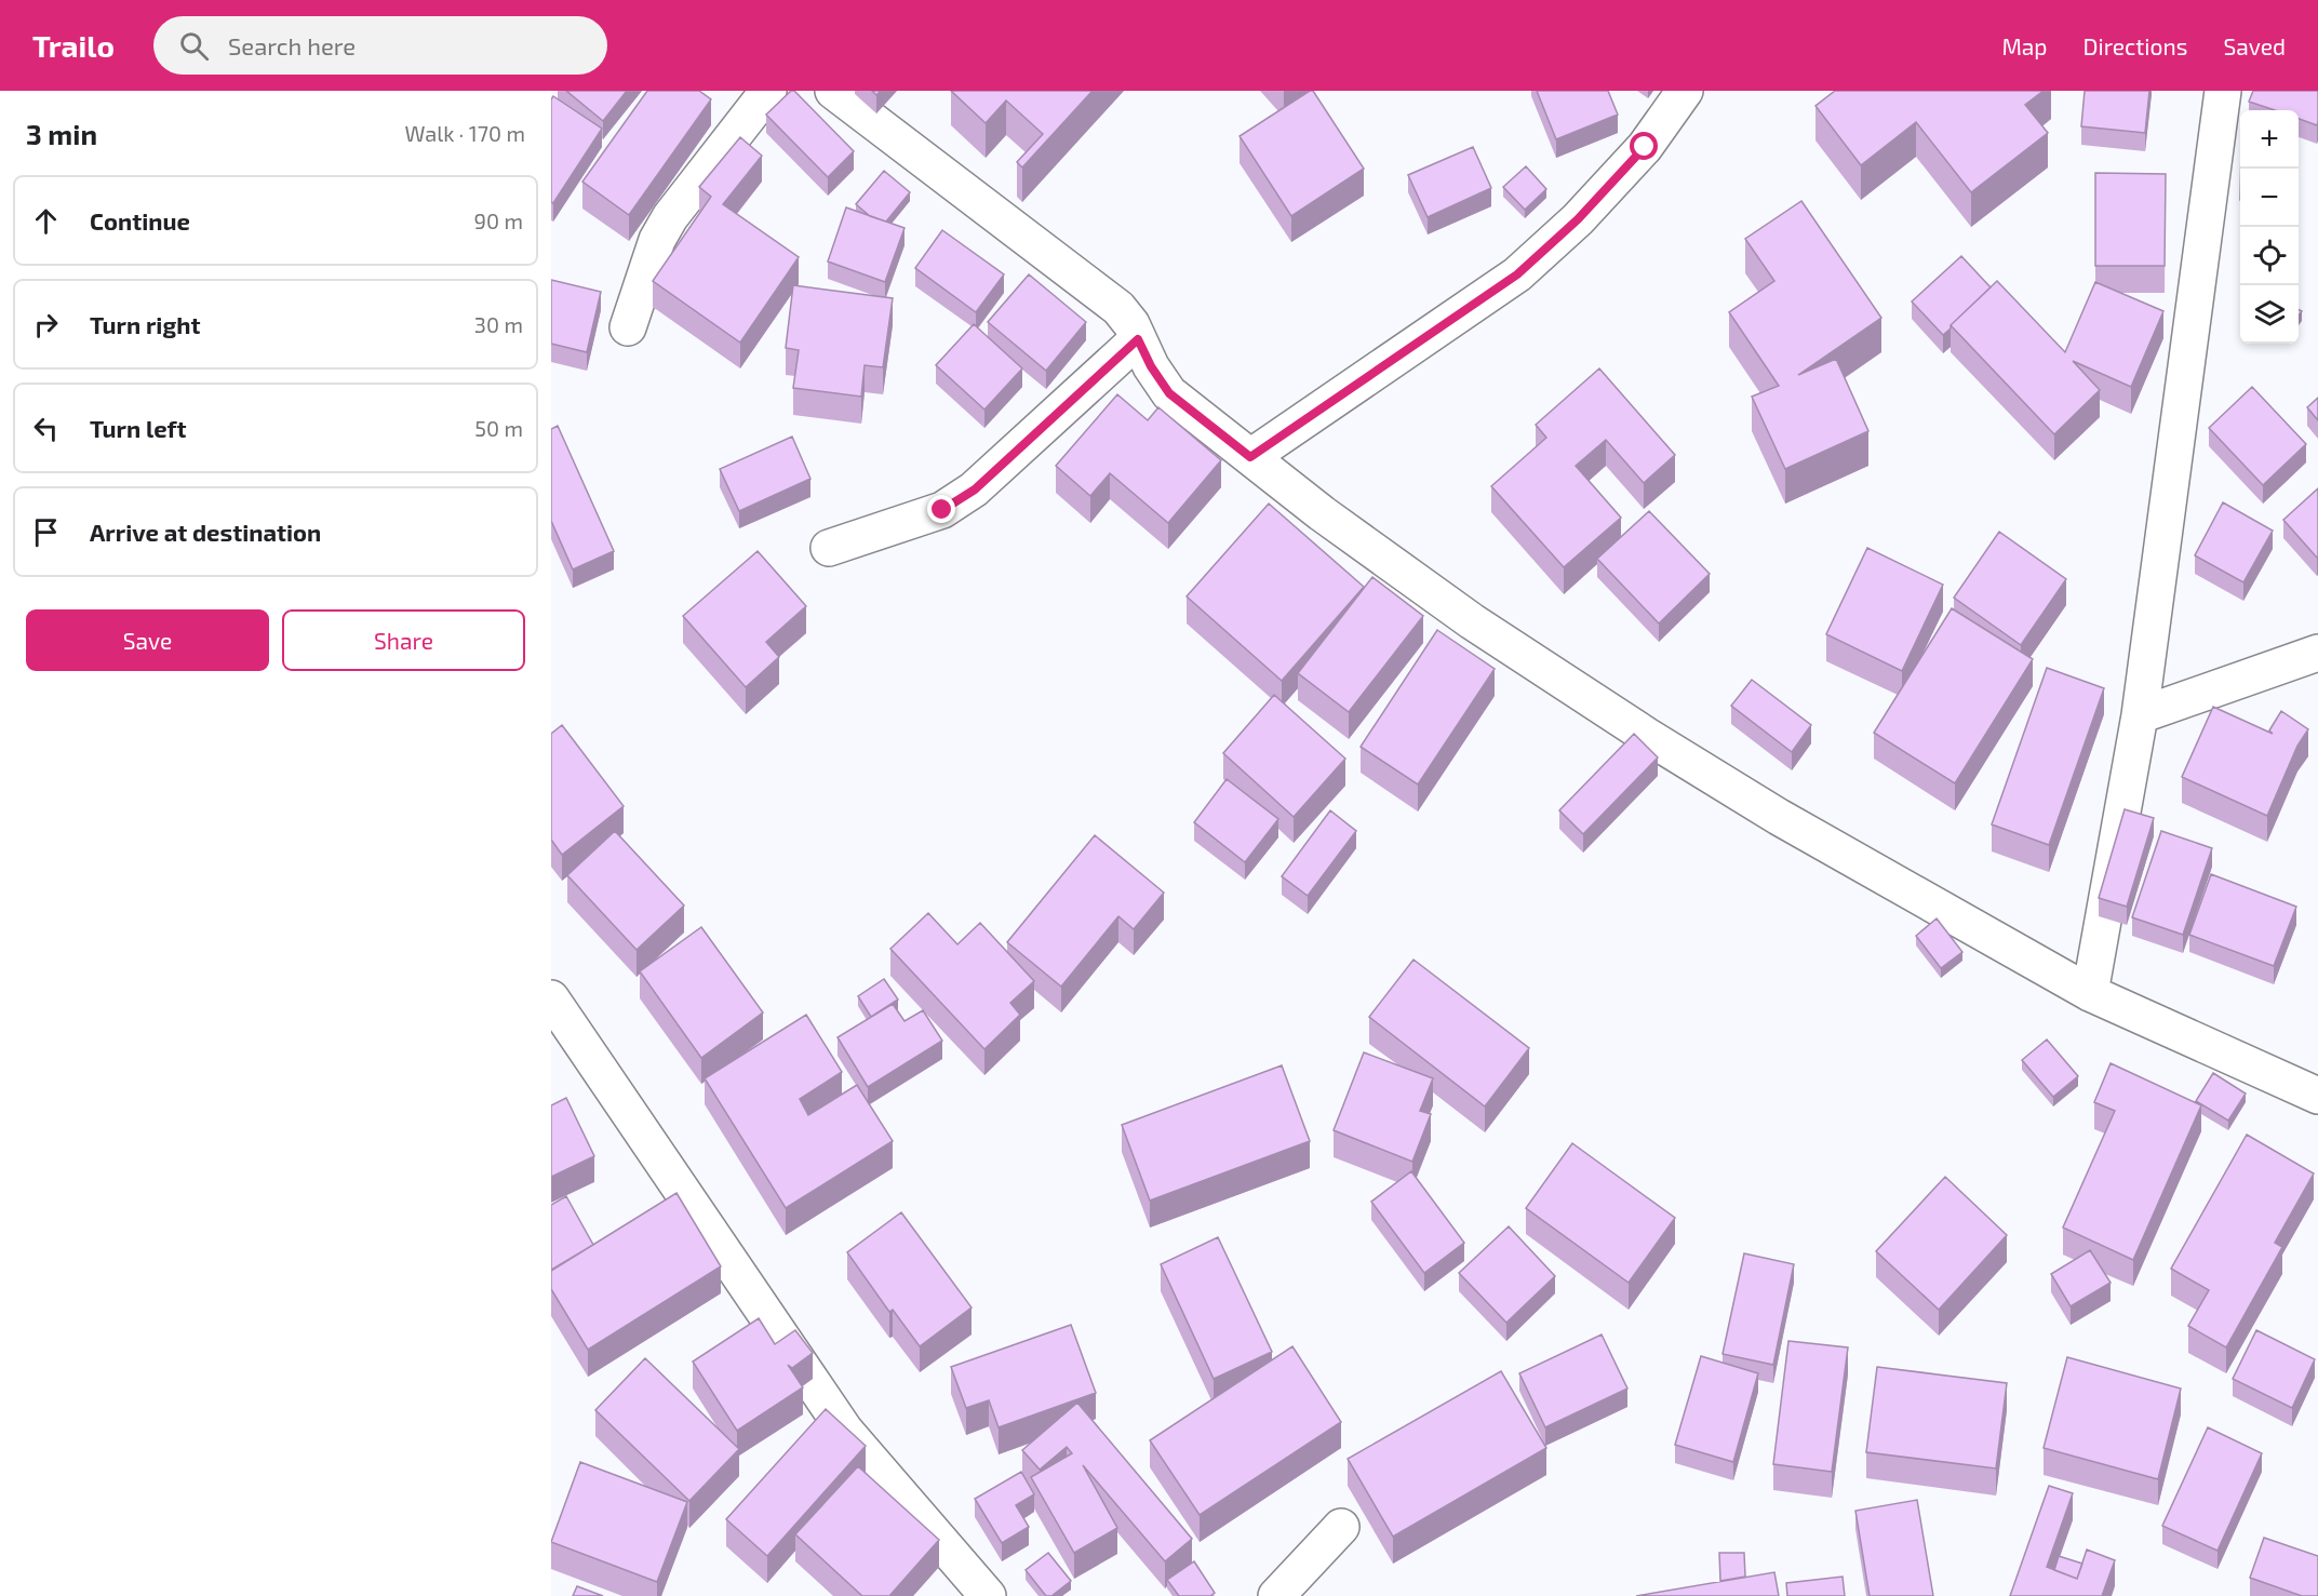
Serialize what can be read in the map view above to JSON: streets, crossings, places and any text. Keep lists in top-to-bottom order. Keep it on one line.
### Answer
{"page":{"header":"Trailo","search":"Search here","nav":["Map","Directions","Saved"],"heading":["3 min","Walk · 170 m"],"map_buttons":["+","−"],"list":[["Continue","90 m"],["Turn right","30 m"],["Turn left","50 m"],"Arrive at destination"],"buttons":["Save","Share"]}}
